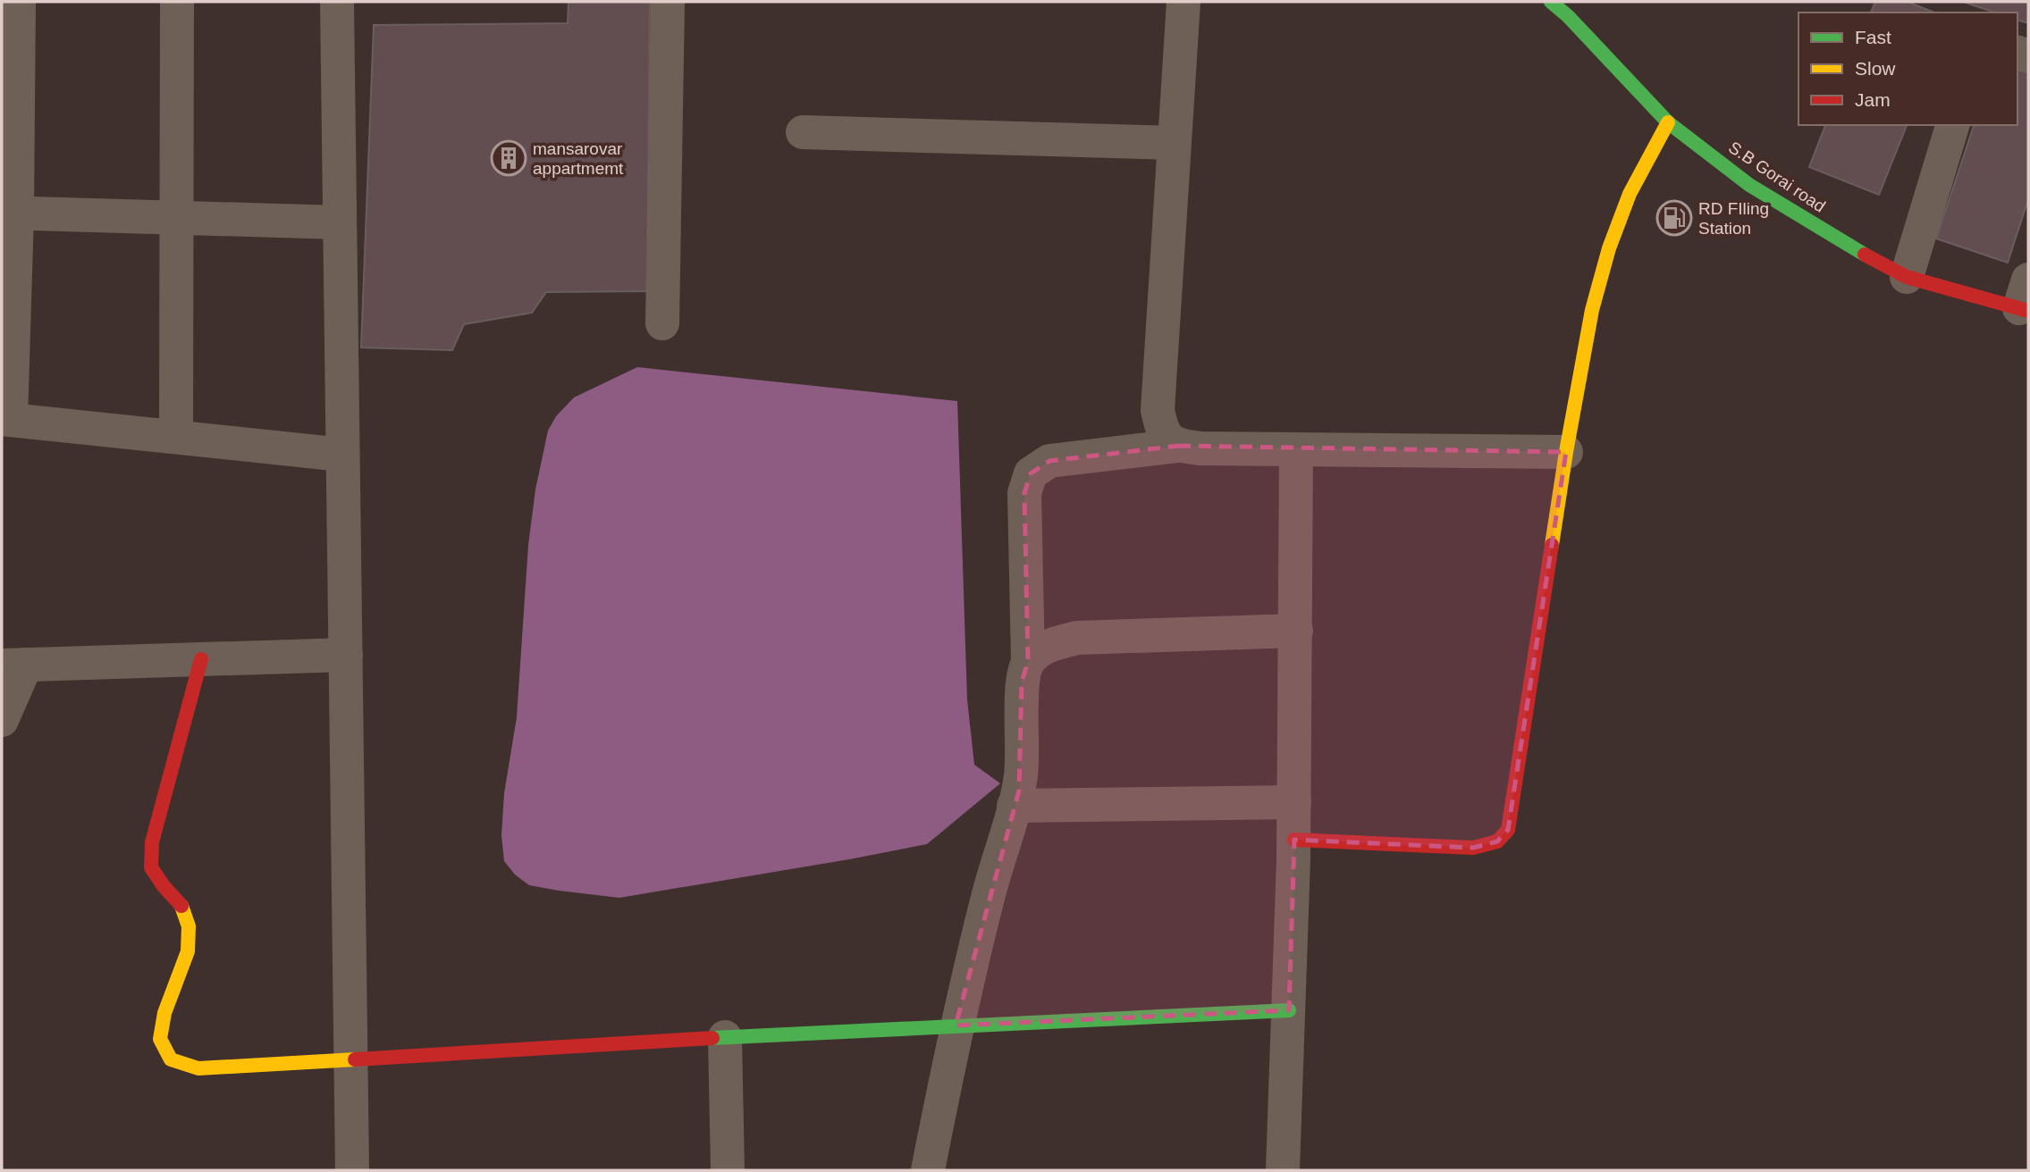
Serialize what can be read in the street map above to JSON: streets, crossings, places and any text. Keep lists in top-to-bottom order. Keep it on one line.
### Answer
{"streets":{"street":["S.B Gorai road"]},"places":{"building":["mansarovar appartmemt"],"fuel station":["RD FIling Station"]},"legend":["Fast","Slow","Jam"]}
